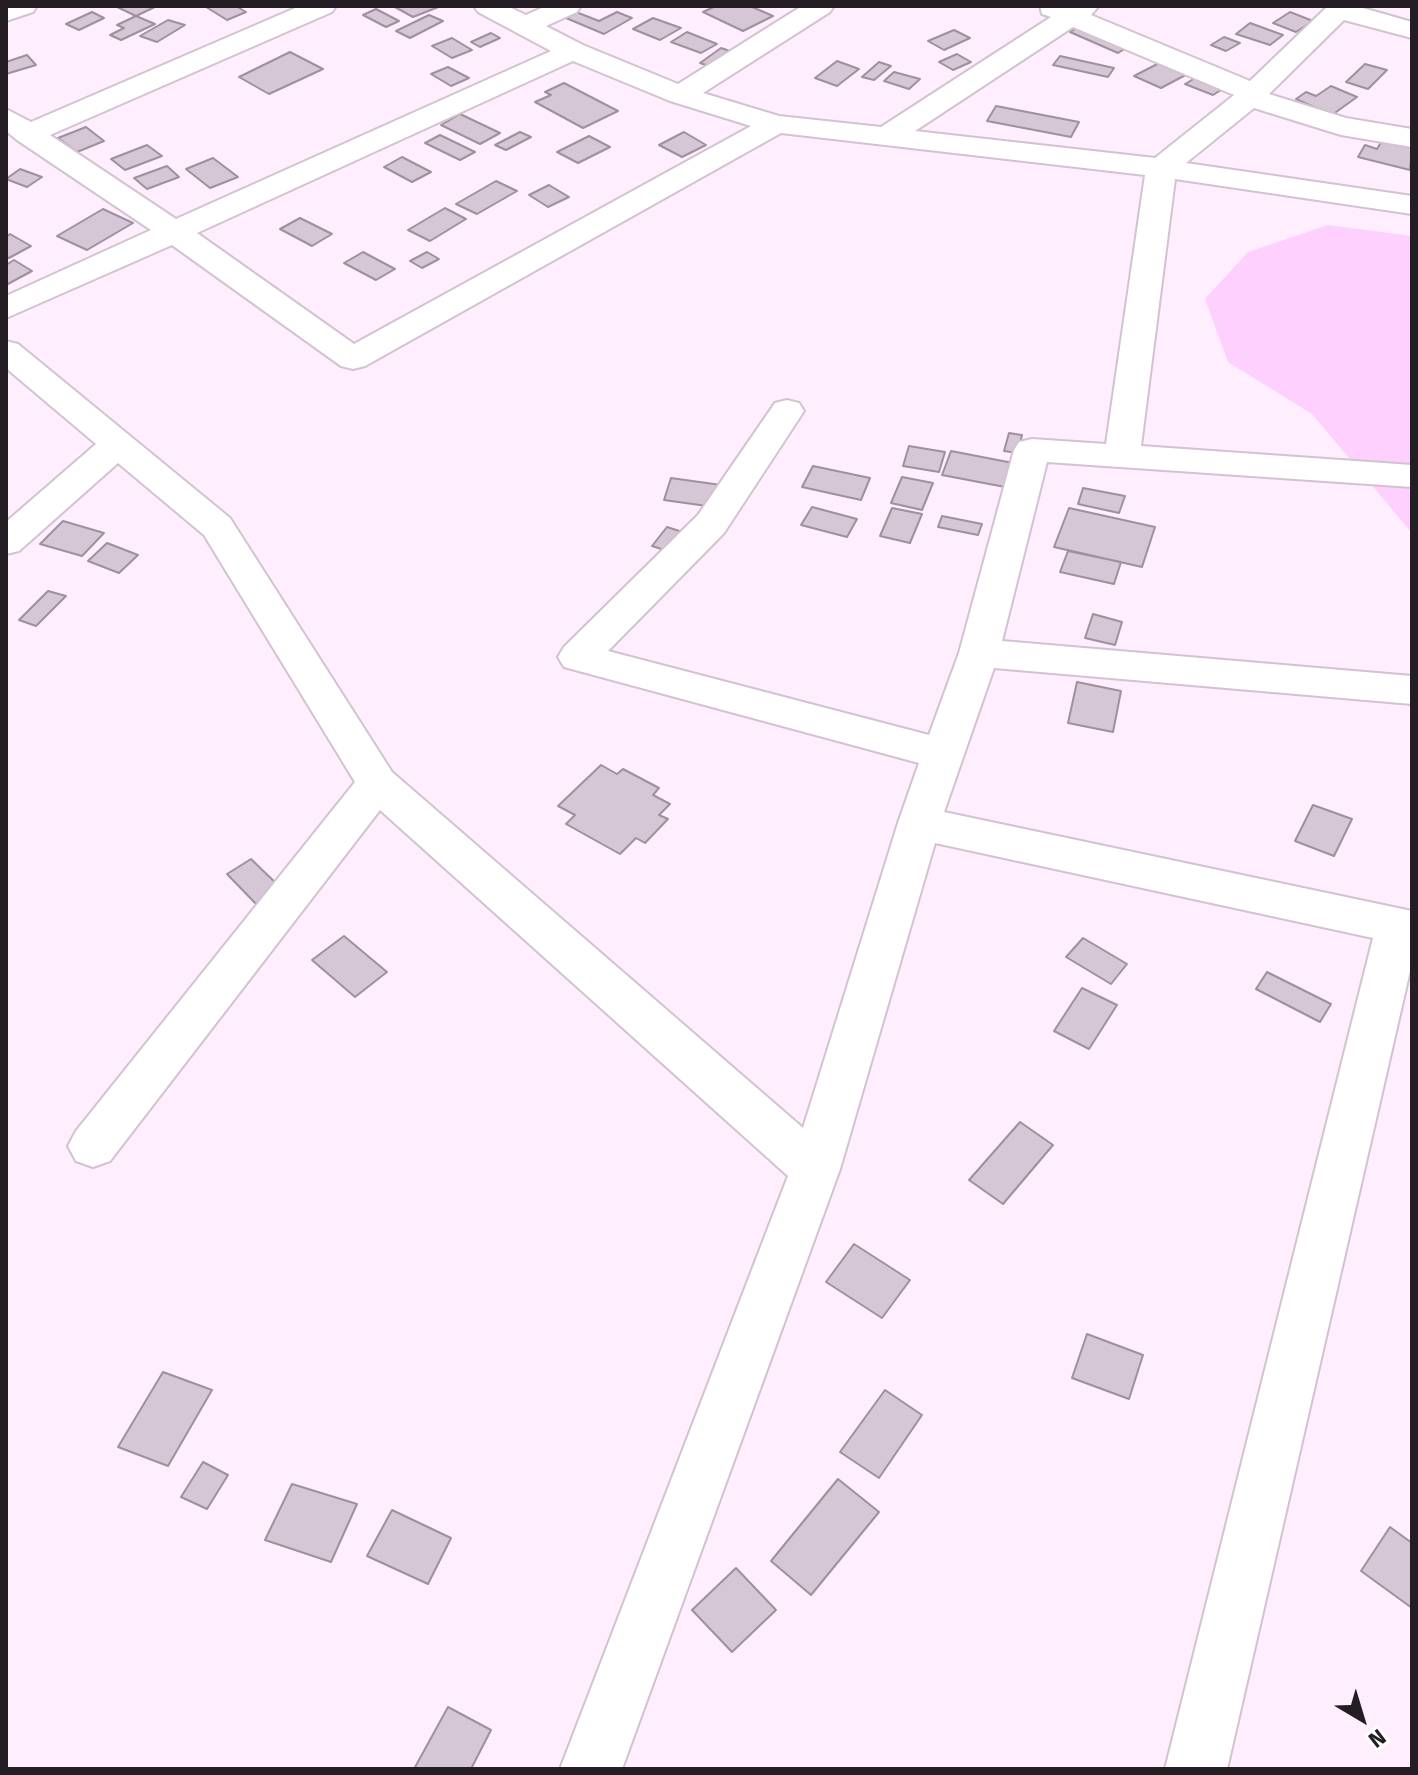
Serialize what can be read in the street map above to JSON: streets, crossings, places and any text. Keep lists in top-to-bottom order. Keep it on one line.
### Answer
{"north":"bottom right"}
